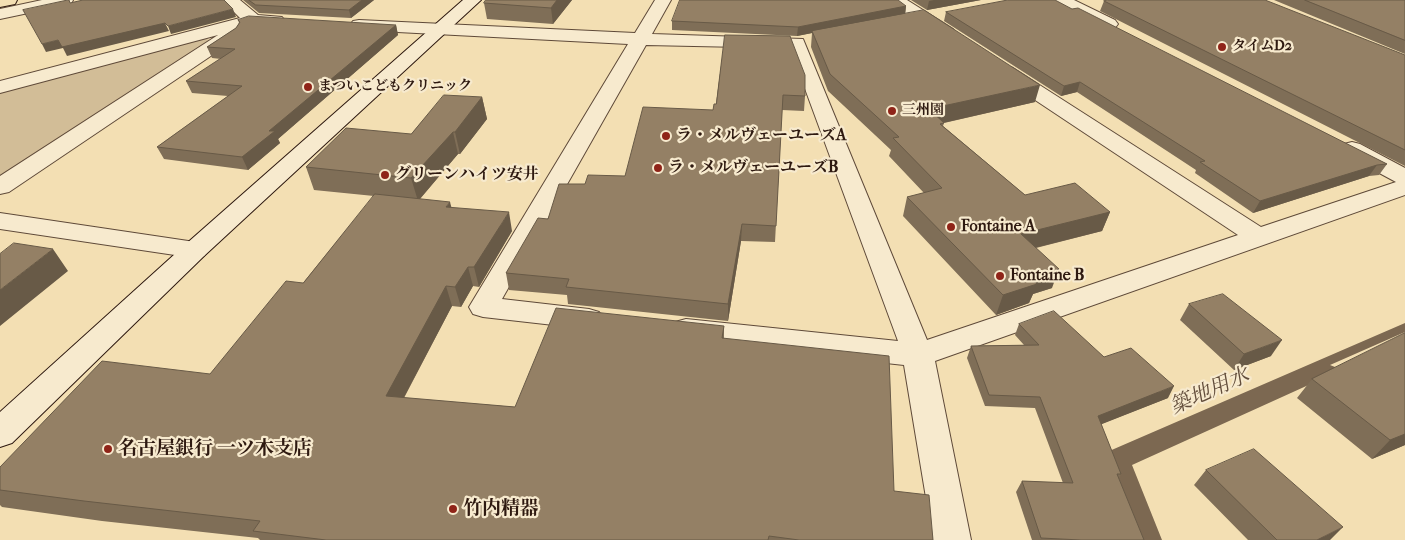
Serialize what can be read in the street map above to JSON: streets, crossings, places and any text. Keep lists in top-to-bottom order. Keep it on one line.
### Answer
{"water":["築地用水"],"places":["タイムD2","まついこどもクリニック","三州園","ラ・メルヴェーユーズA","ラ・メルヴェーユーズB","グリーンハイツ安井","Fontaine A","Fontaine B","名古屋銀行 一ツ木支店","竹内精器"]}
